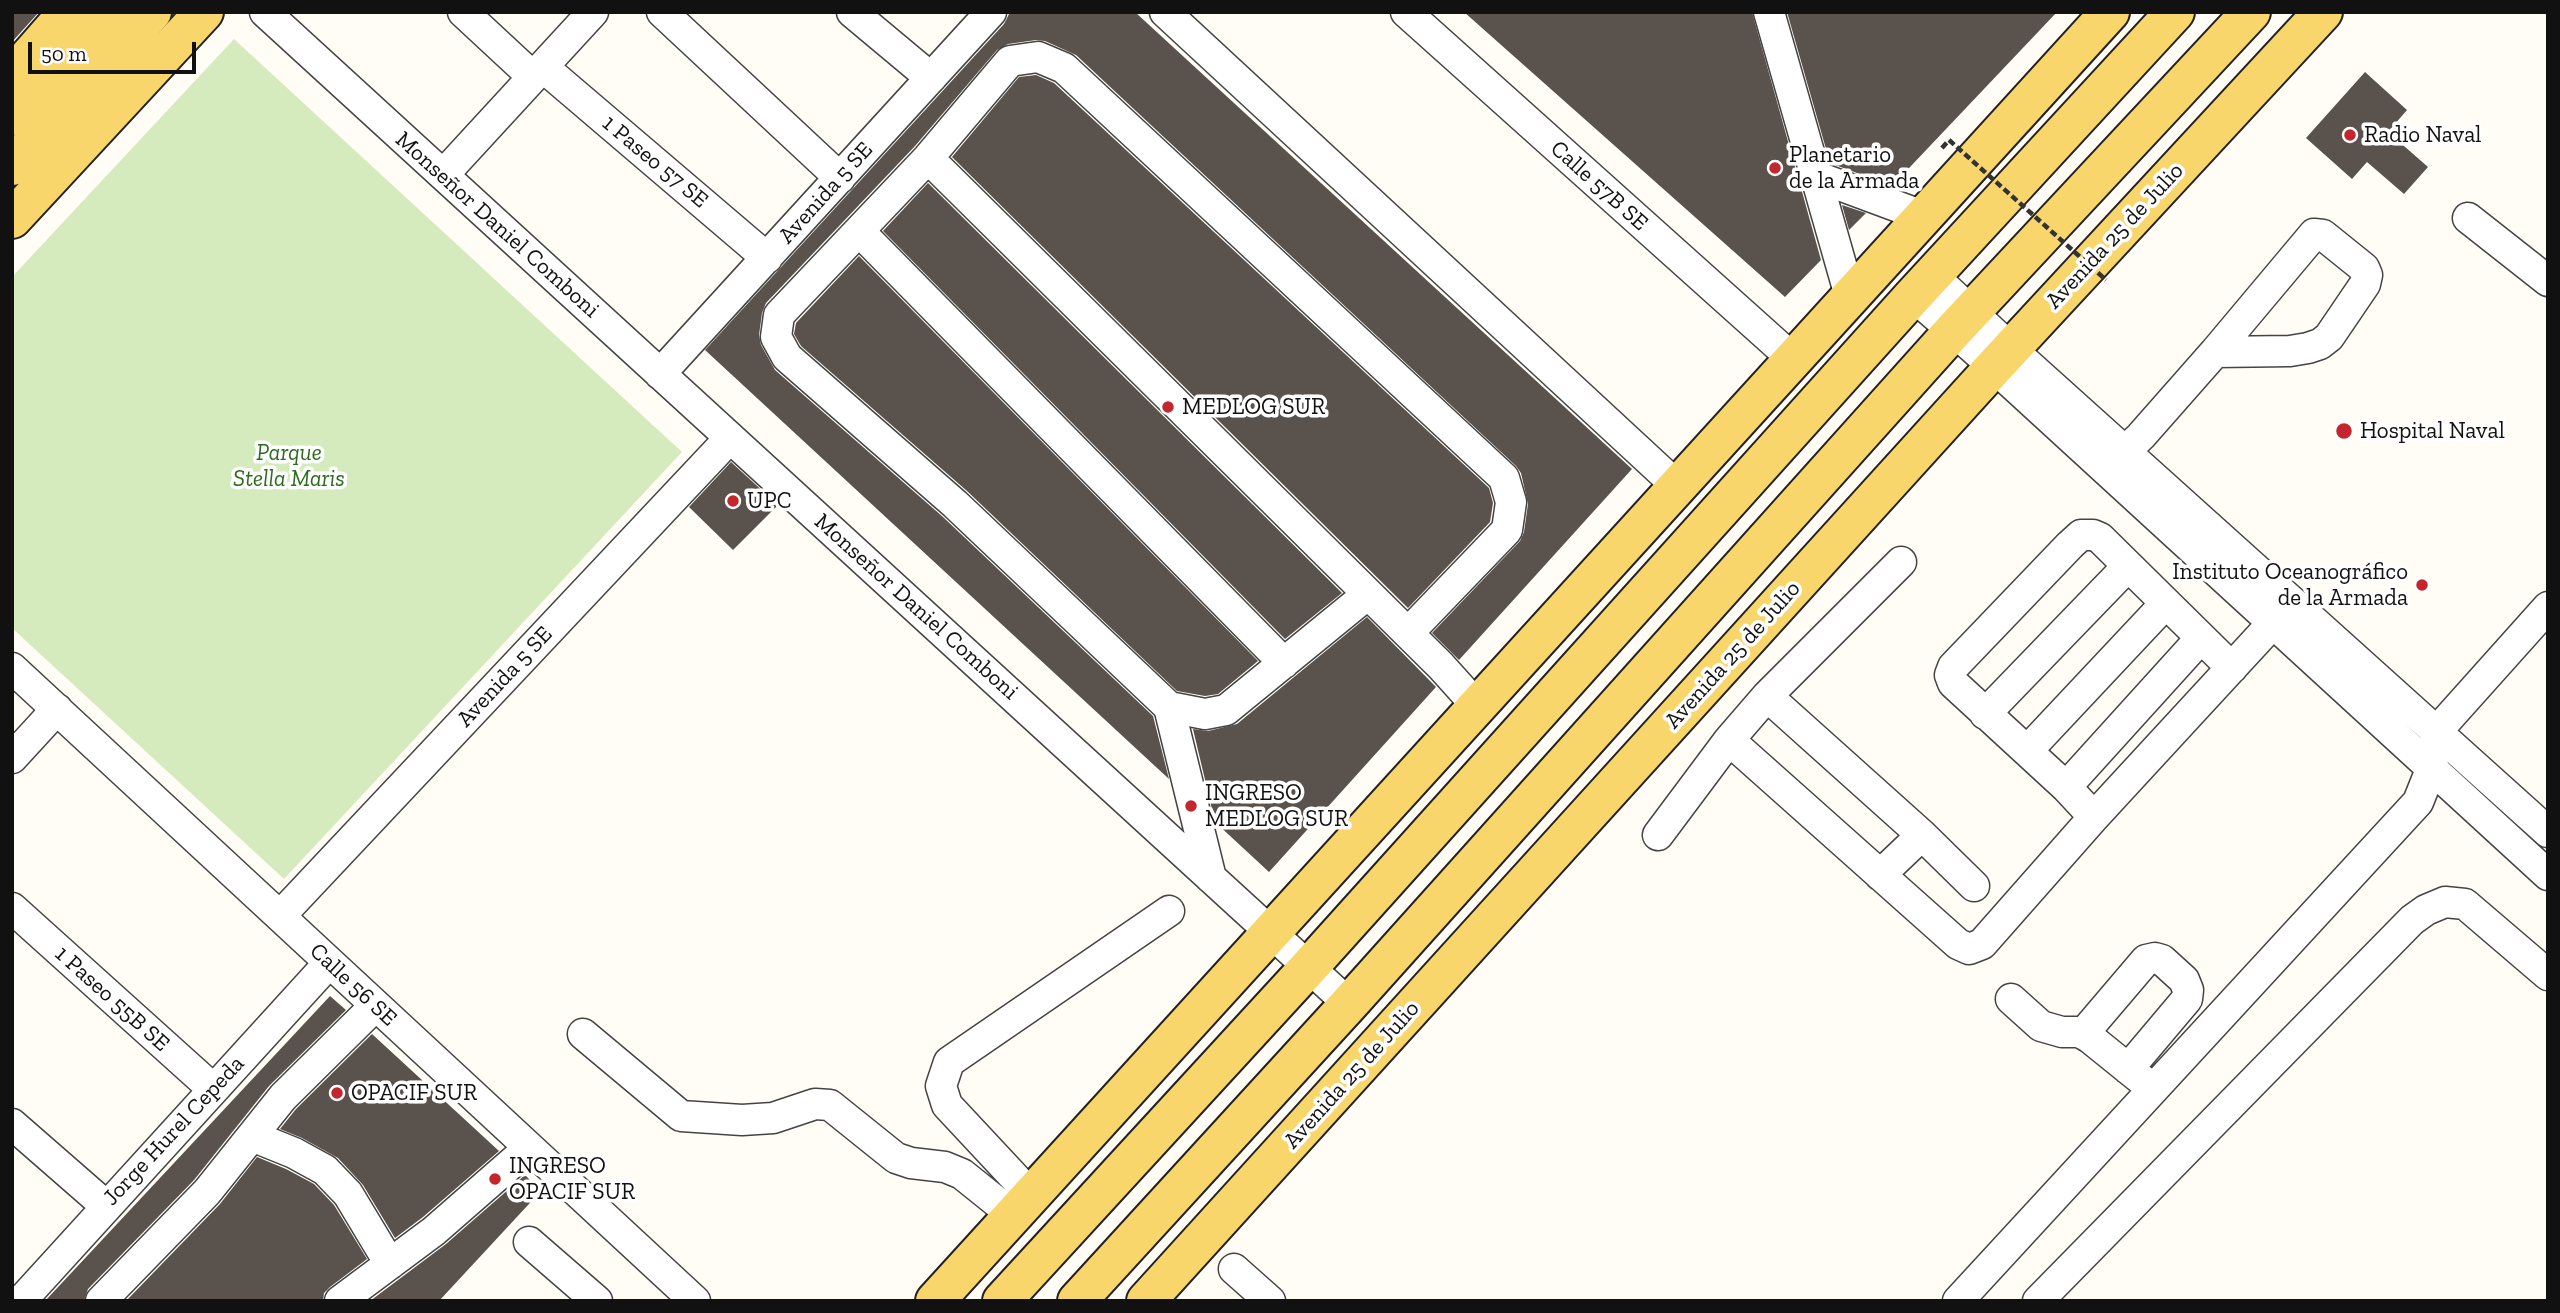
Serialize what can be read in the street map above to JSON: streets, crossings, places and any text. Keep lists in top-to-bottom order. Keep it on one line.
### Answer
{"streets":{"main road":["Avenida 25 de Julio"],"street":["1 Paseo 57 SE","Calle 57B SE","Avenida 5 SE","Monseñor Daniel Comboni","Calle 56 SE","1 Paseo 55B SE","Jorge Hurel Cepeda"]},"crossings":[["1 Paseo 57 SE","Avenida 5 SE"],["Avenida 5 SE","Monseñor Daniel Comboni"],["Avenida 5 SE","Calle 56 SE"],["Calle 56 SE","Jorge Hurel Cepeda"],["1 Paseo 55B SE","Jorge Hurel Cepeda"]],"parks":["Parque Stella Maris"],"places":["Radio Naval","Planetario de la Armada","MEDLOG SUR","Hospital Naval","UPC","Instituto Oceanográfico de la Armada","INGRESO MEDLOG SUR","OPACIF SUR","INGRESO OPACIF SUR"],"scale_bar":"50 m"}
